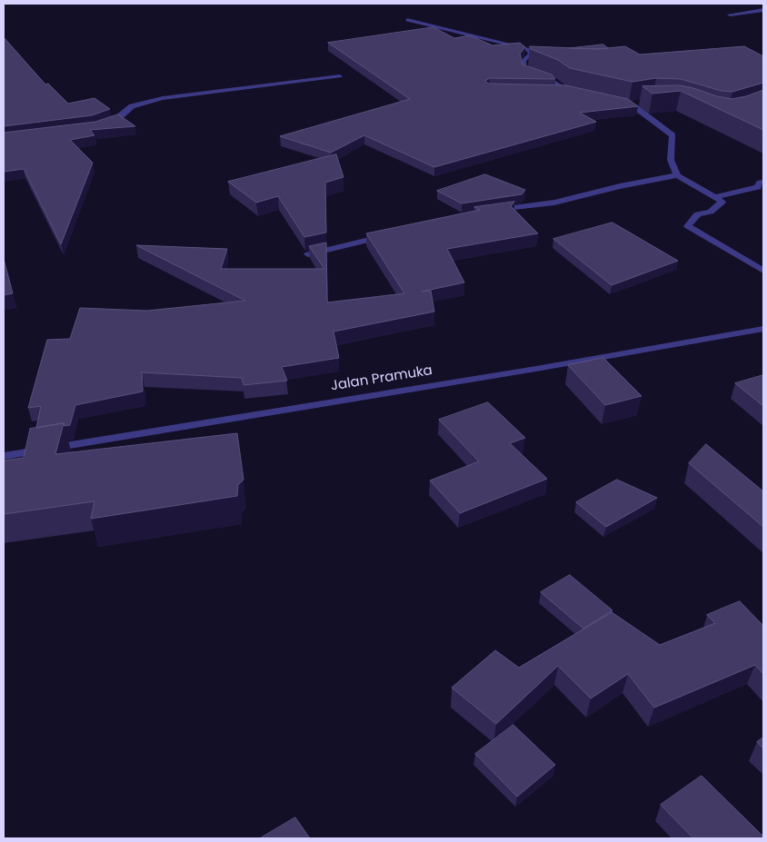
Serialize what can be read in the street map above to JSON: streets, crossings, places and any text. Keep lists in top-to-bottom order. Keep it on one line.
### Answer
{"streets":{"street":["Jalan Pramuka"]}}
